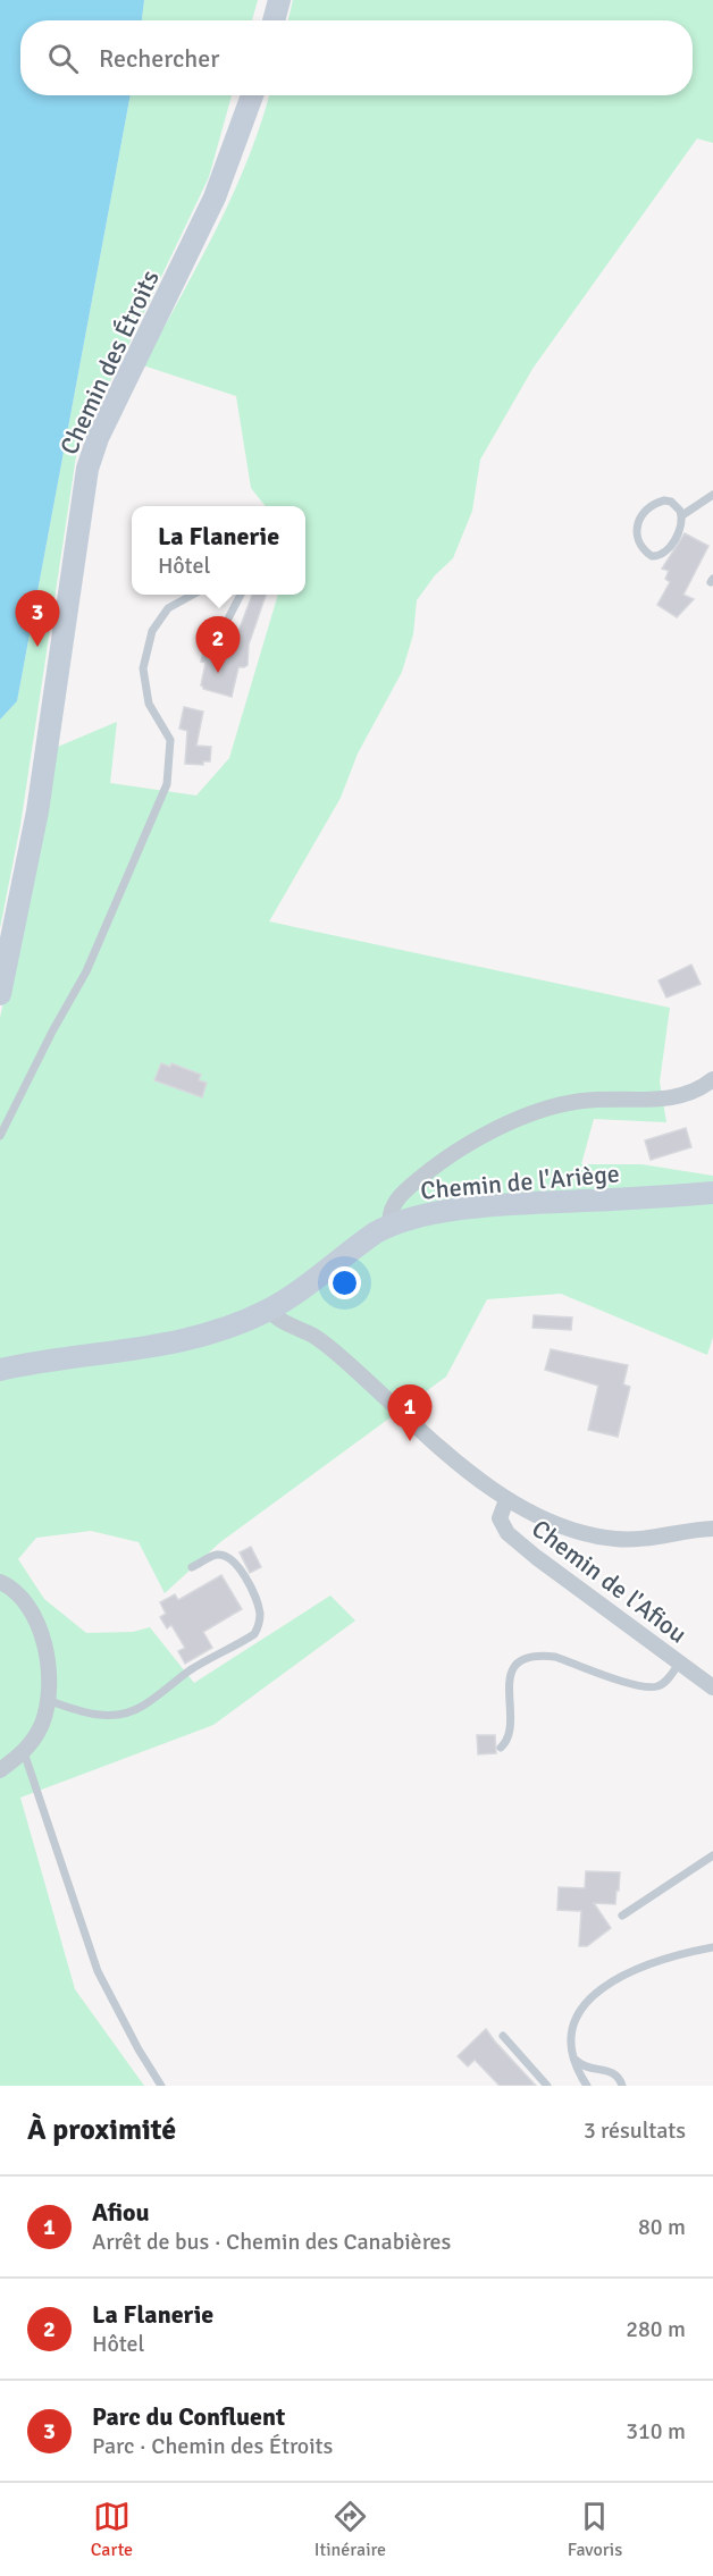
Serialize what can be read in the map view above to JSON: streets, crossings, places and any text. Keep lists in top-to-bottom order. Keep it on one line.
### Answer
{"streets":{"main road":["Chemin des Étroits","Chemin de l'Ariège"],"street":["Chemin de l'Afiou"]},"page":{"search":"Rechercher","popup":["La Flanerie","Hôtel"],"pins":["3","2","1"],"heading":["À proximité","3 résultats"],"list":[{"mark":"1","name":"Afiou","note":"Arrêt de bus · Chemin des Canabières","value":"80 m"},{"mark":"2","name":"La Flanerie","note":"Hôtel","value":"280 m"},{"mark":"3","name":"Parc du Confluent","note":"Parc · Chemin des Étroits","value":"310 m"}],"nav":["Carte","Itinéraire","Favoris"]}}
